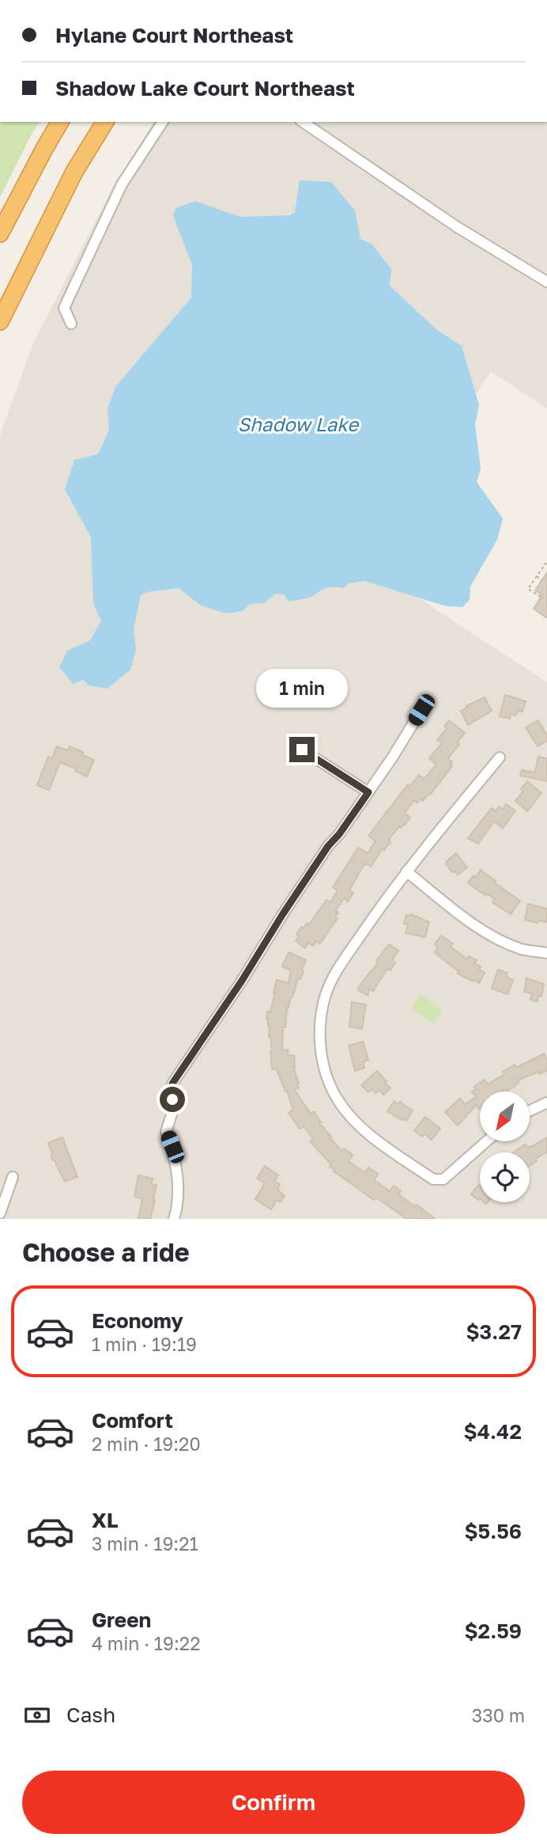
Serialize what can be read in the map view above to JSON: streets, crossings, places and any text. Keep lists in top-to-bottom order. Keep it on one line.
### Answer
{"water":["Shadow Lake"],"north":"bottom left","page":{"banner":["Hylane Court Northeast","Shadow Lake Court Northeast"],"bubble":"1 min","heading":"Choose a ride","list":[{"name":"Economy","note":"1 min · 19:19","value":"$3.27"},{"name":"Comfort","note":"2 min · 19:20","value":"$4.42"},{"name":"XL","note":"3 min · 19:21","value":"$5.56"},{"name":"Green","note":"4 min · 19:22","value":"$2.59"}],"pay":["Cash","330 m"],"buttons":"Confirm"}}
